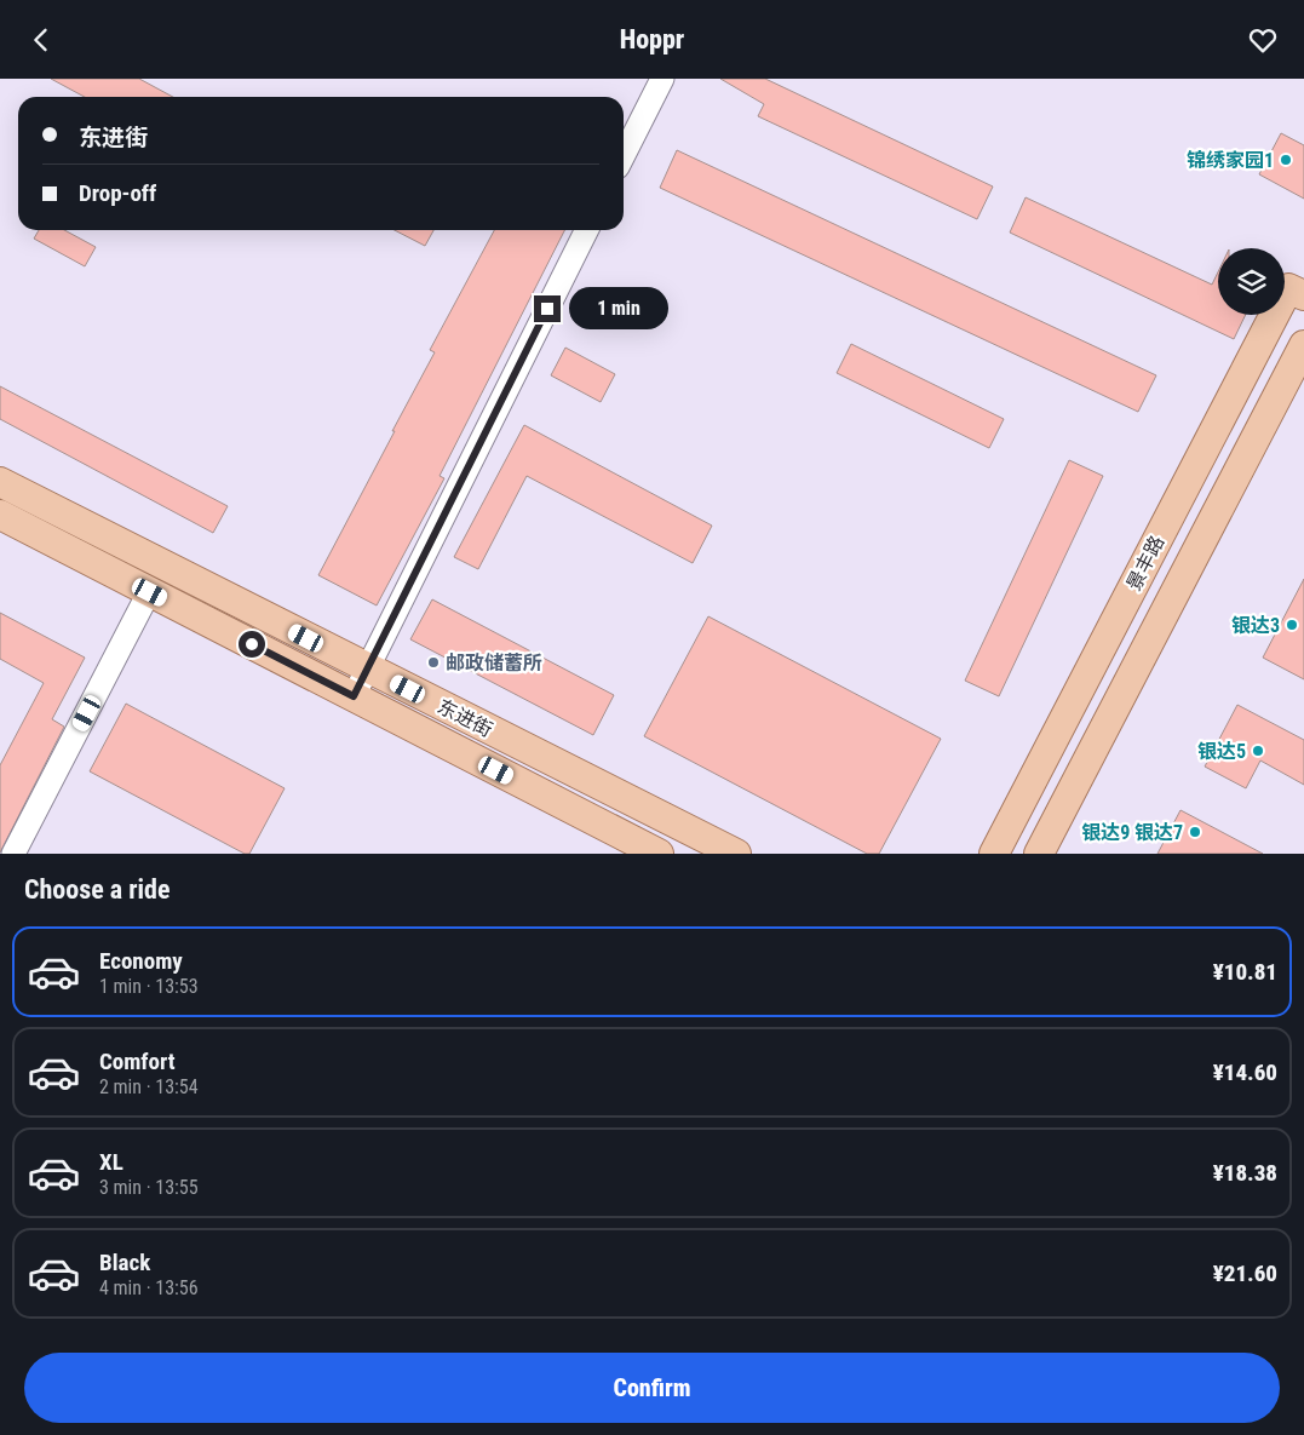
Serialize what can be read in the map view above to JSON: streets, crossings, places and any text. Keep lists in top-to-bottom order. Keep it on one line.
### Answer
{"streets":{"main road":["景丰路","东进街"]},"places":["锦绣家园1","银达3","邮政储蓄所","银达5","银达9 银达7"],"page":{"header":"Hoppr","banner":["东进街","Drop-off"],"bubble":"1 min","heading":"Choose a ride","list":[{"name":"Economy","note":"1 min · 13:53","value":"¥10.81"},{"name":"Comfort","note":"2 min · 13:54","value":"¥14.60"},{"name":"XL","note":"3 min · 13:55","value":"¥18.38"},{"name":"Black","note":"4 min · 13:56","value":"¥21.60"}],"buttons":"Confirm"}}
